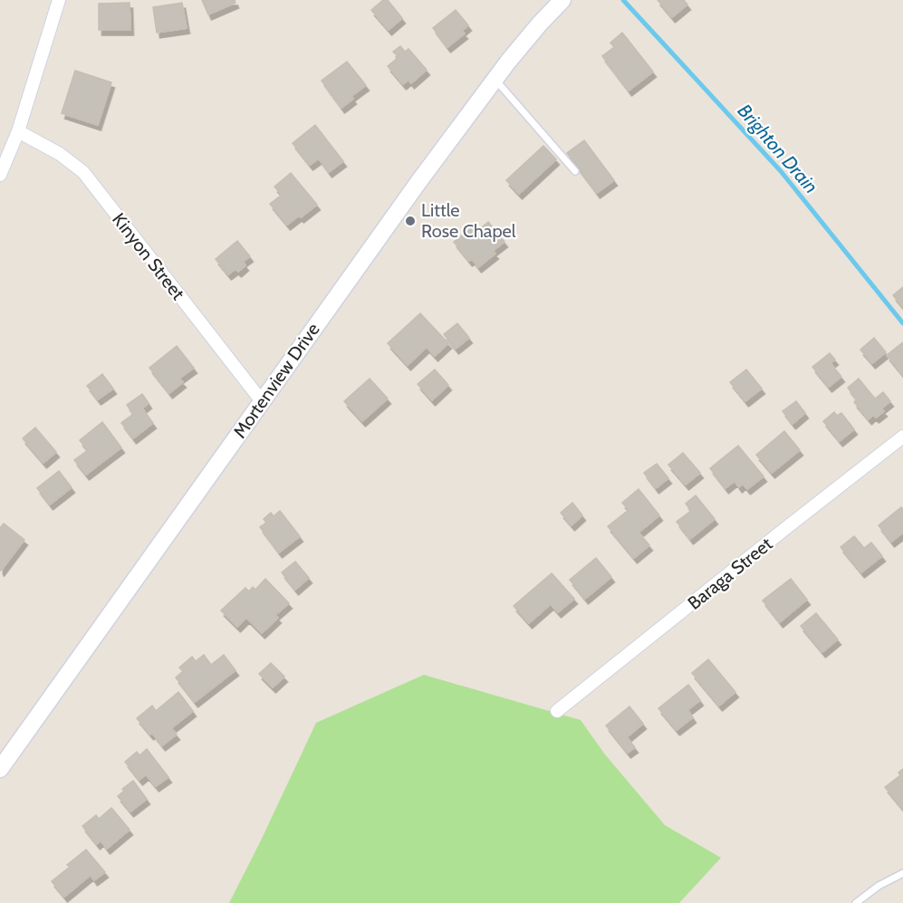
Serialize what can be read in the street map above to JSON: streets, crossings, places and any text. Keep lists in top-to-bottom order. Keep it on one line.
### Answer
{"streets":{"street":["Kinyon Street","Mortenview Drive","Baraga Street"]},"crossings":[["Kinyon Street","Mortenview Drive"]],"water":["Brighton Drain"],"places":["Little Rose Chapel"]}
